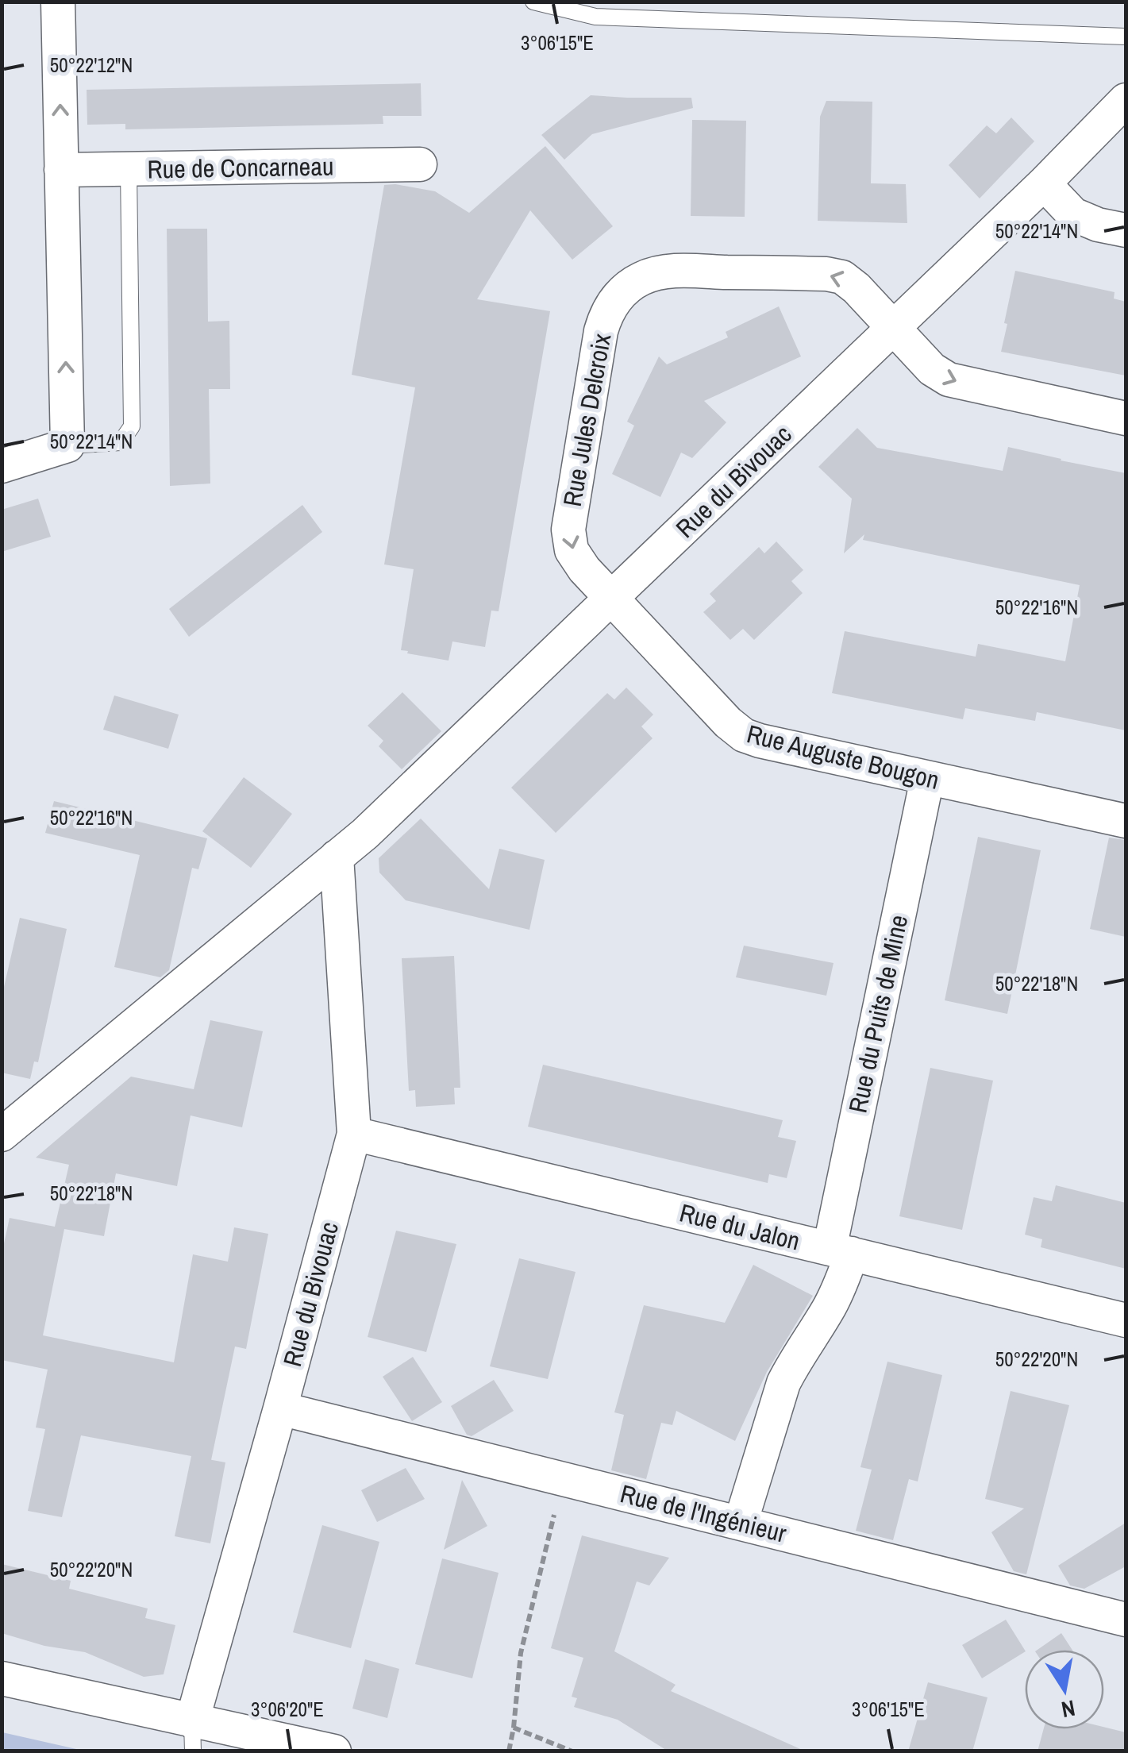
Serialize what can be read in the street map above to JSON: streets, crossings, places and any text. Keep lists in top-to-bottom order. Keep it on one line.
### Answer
{"streets":{"street":["Rue de Concarneau","Rue Jules Delcroix","Rue du Bivouac","Rue Auguste Bougon","Rue du Puits de Mine","Rue du Jalon","Rue de l'Ingénieur"]},"crossings":[["Rue Jules Delcroix","Rue du Bivouac"],["Rue Jules Delcroix","Rue Auguste Bougon"],["Rue du Bivouac","Rue Auguste Bougon"],["Rue du Bivouac","Rue du Jalon"],["Rue du Bivouac","Rue de l'Ingénieur"],["Rue Auguste Bougon","Rue du Puits de Mine"],["Rue du Puits de Mine","Rue du Jalon"],["Rue du Puits de Mine","Rue de l'Ingénieur"]],"north":"bottom","coordinates":["3°06'15\"E","50°22'12\"N","50°22'14\"N","50°22'16\"N","50°22'18\"N","50°22'20\"N","3°06'20\"E"]}
